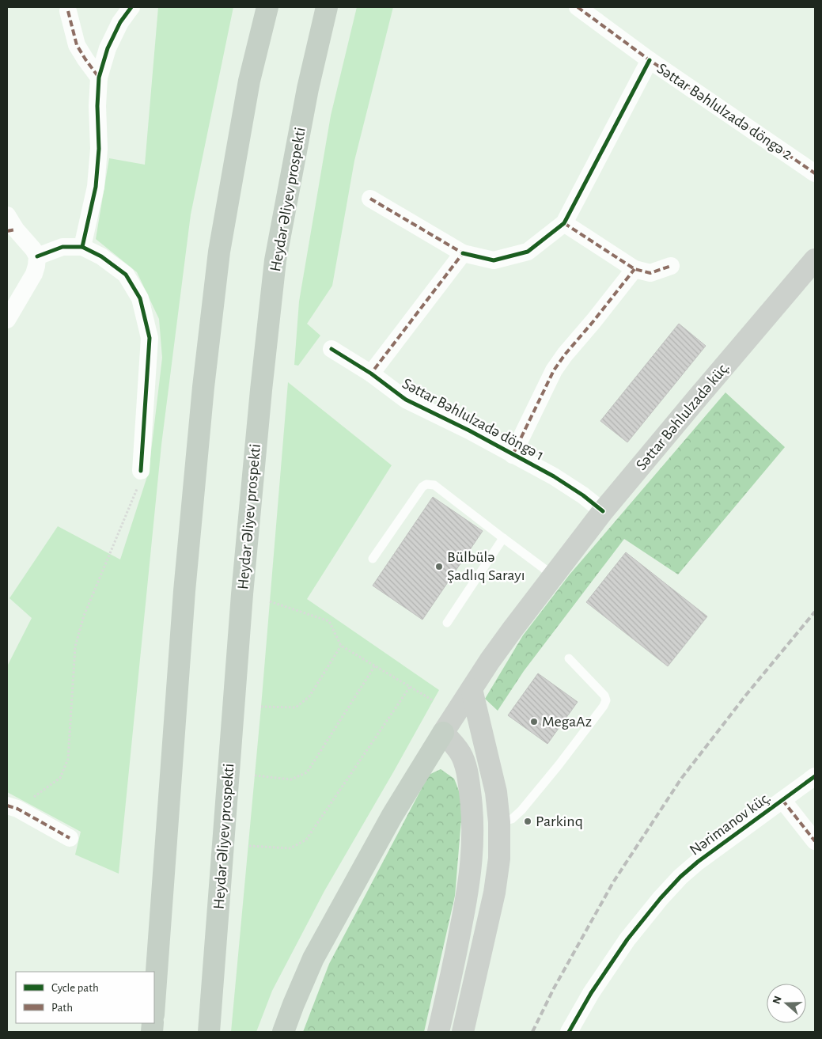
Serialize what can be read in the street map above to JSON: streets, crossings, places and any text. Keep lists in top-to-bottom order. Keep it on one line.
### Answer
{"streets":{"highway":["Heydər Əliyev prospekti"],"main road":["Səttar Bəhlulzadə küç."],"street":["Səttar Bəhlulzadə döngə 2","Səttar Bəhlulzadə döngə 1","Nərimanov küç."]},"crossings":[["Səttar Bəhlulzadə küç.","Səttar Bəhlulzadə döngə 1"]],"places":["Bülbülə Şadlıq Sarayı","MegaAz","Parkinq"],"legend":["Cycle path","Path"],"north":"left"}
